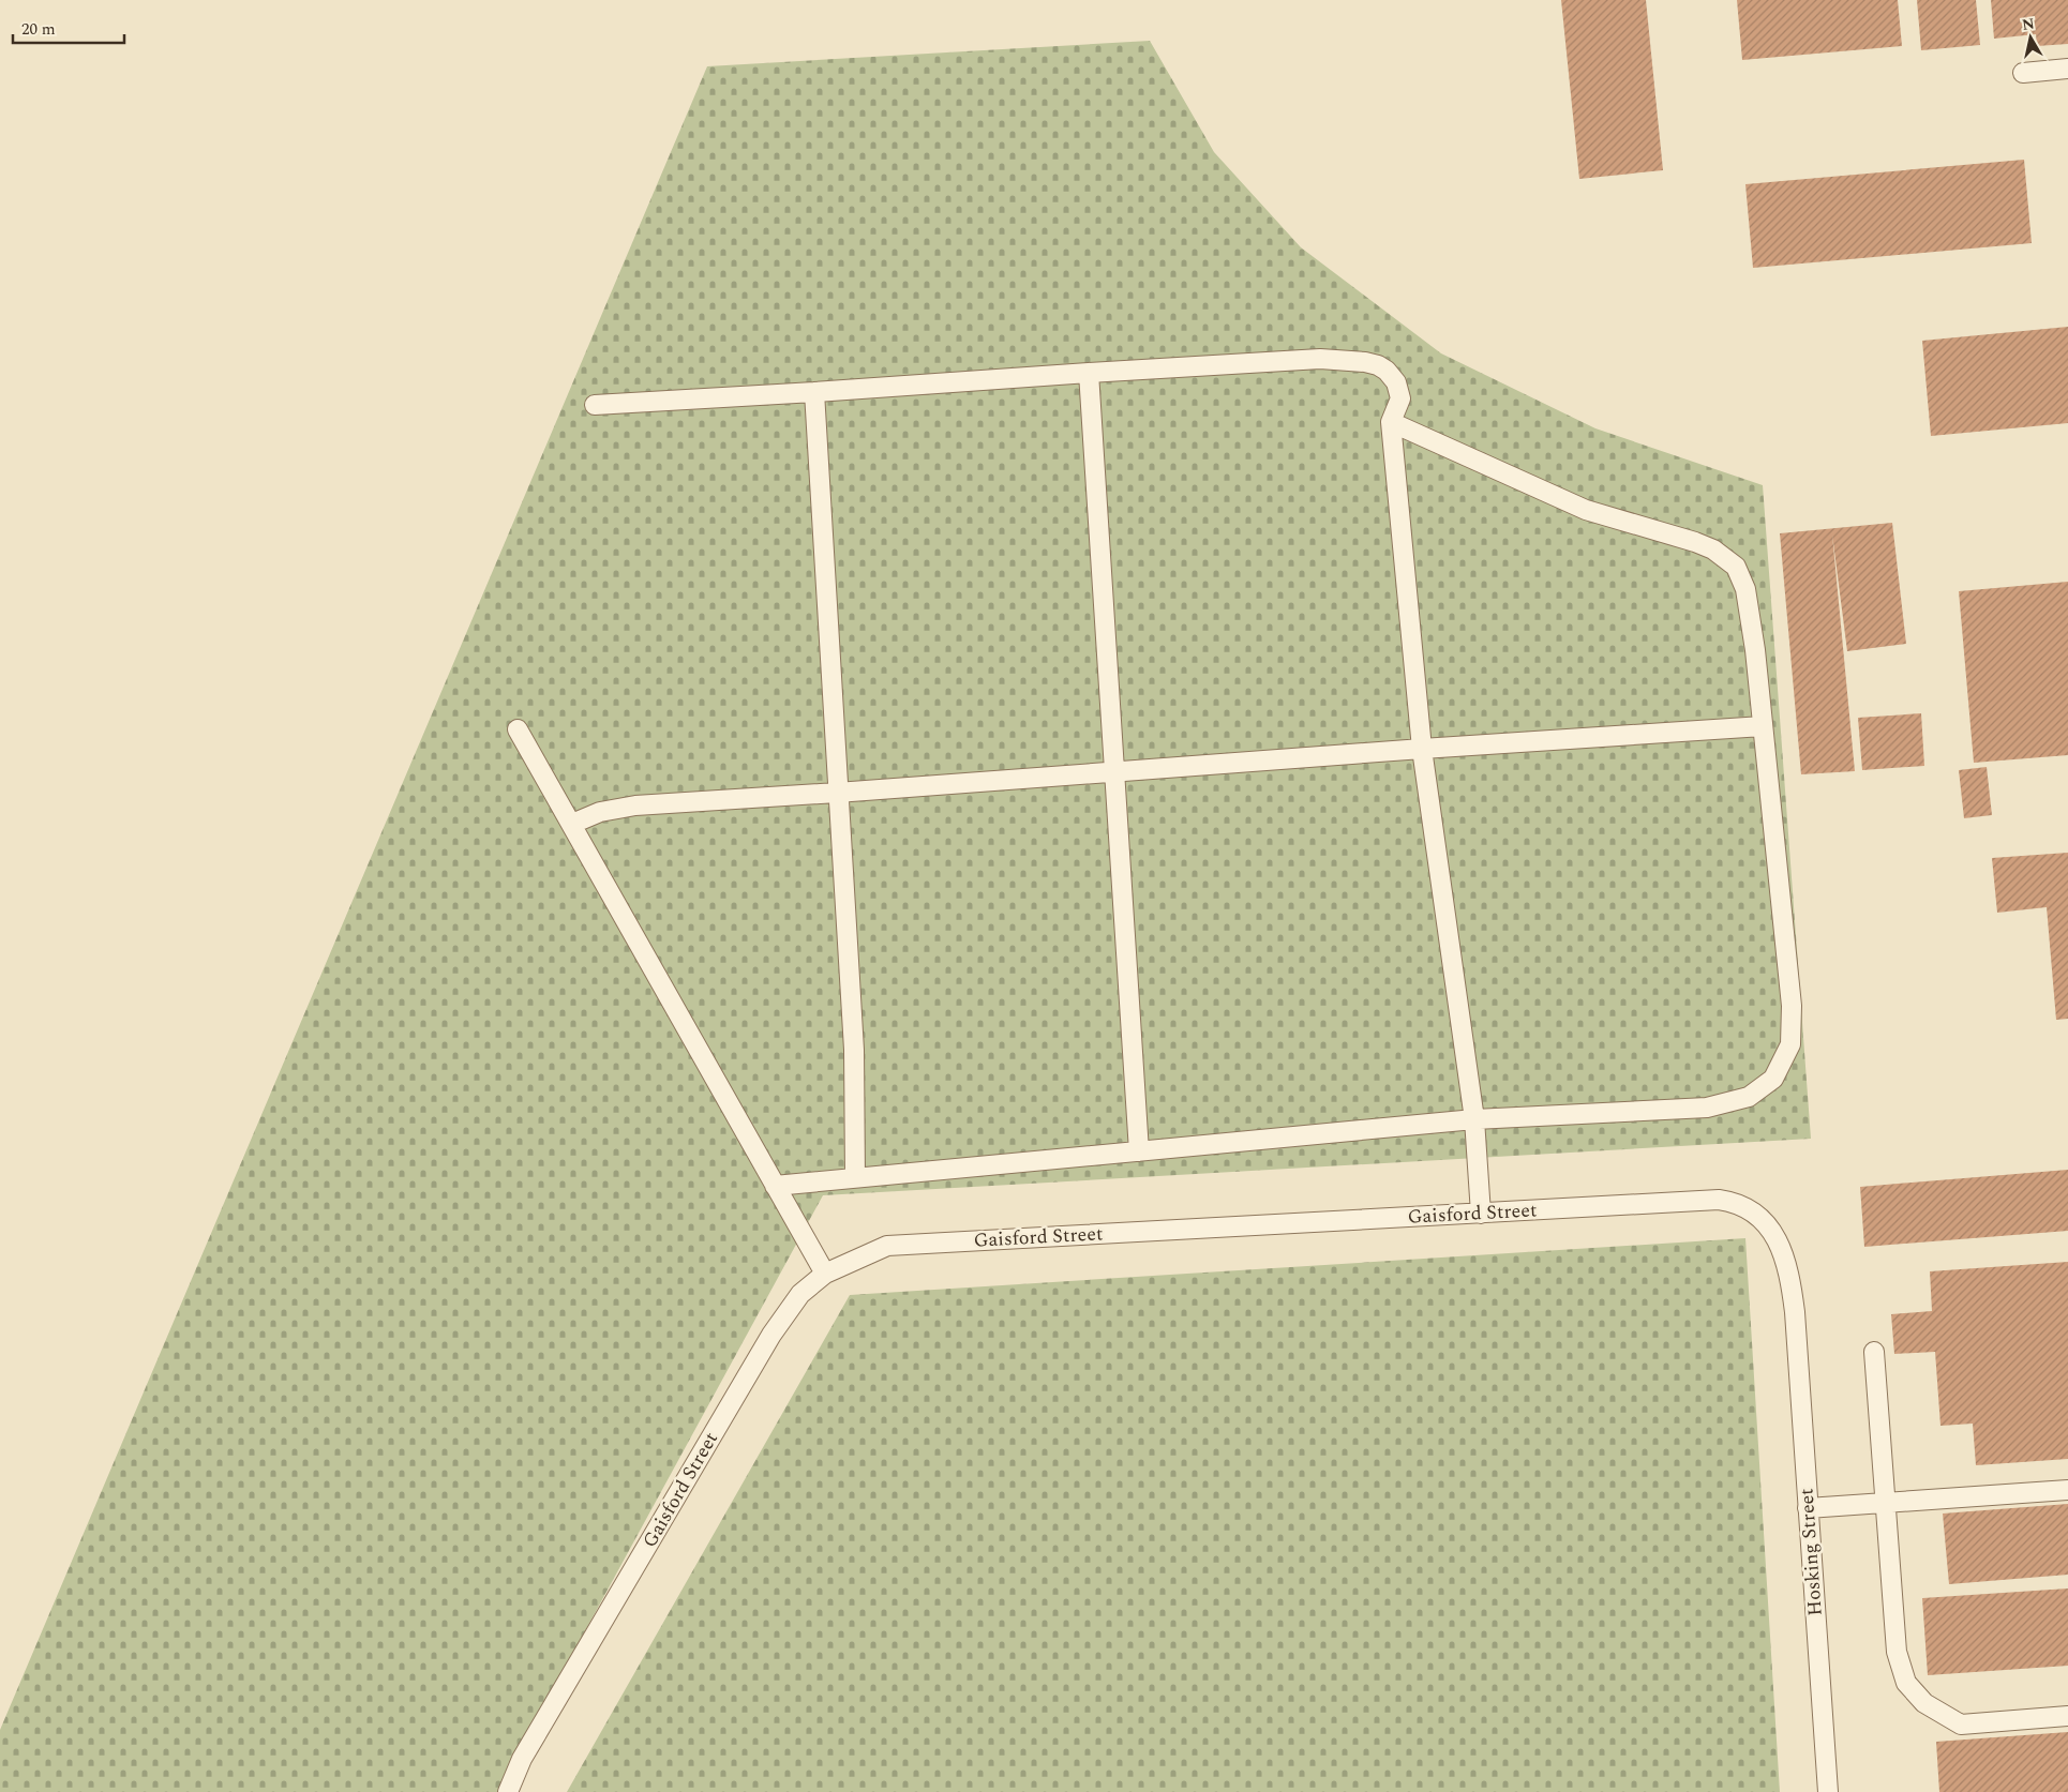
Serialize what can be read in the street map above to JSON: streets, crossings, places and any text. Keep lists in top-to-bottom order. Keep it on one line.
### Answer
{"streets":{"lane":["Gaisford Street","Hosking Street"]},"crossings":[["Gaisford Street","Hosking Street"]],"scale_bar":"20 m","north":"top"}
